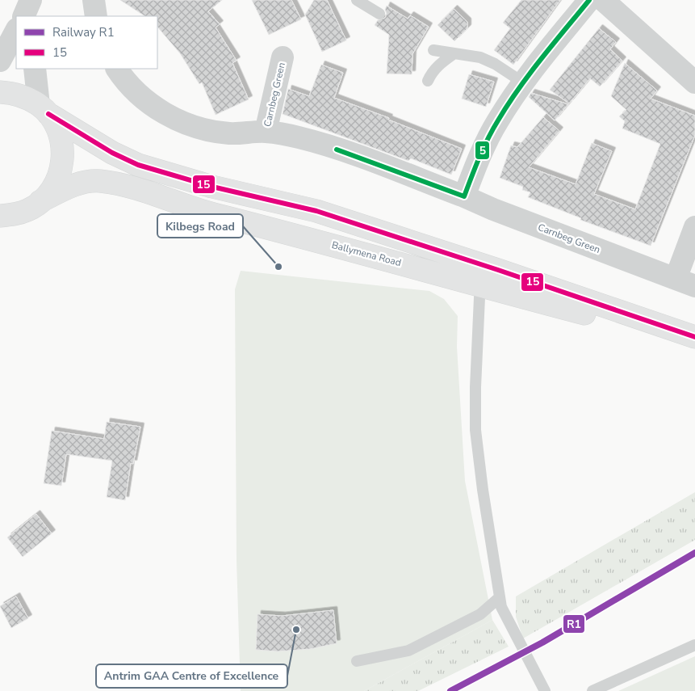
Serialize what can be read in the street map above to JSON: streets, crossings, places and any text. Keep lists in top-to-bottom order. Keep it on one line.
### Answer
{"streets":{"highway":["Ballymena Road"],"street":["Carnbeg Green"]},"places":["Kilbegs Road","Antrim GAA Centre of Excellence"],"lines":["transit line 5","transit line 15","rail line R1"],"legend":["Railway R1","15"]}
